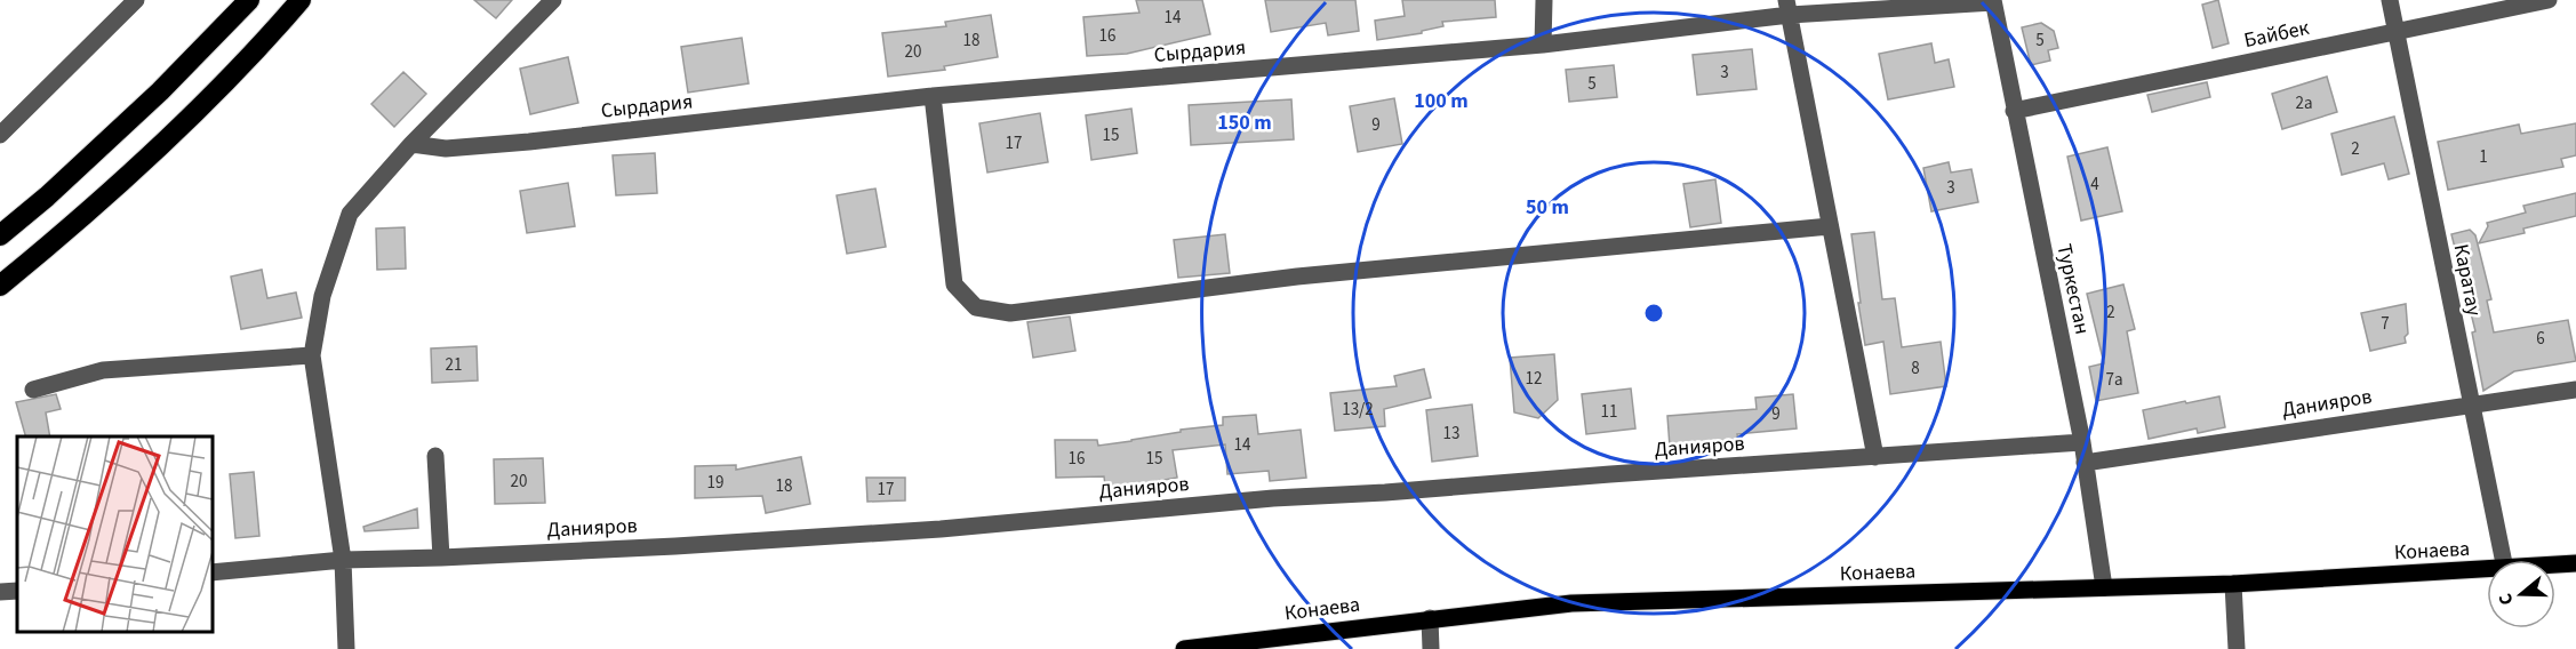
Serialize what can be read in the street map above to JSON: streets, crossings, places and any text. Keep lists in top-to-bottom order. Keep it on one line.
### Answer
{"streets":{"main road":["Конаева"],"street":["Байбек","Сырдария","Каратау","Туркестан","Данияров"]},"crossings":[["Байбек","Каратау"],["Байбек","Туркестан"],["Сырдария","Туркестан"],["Каратау","Данияров"],["Туркестан","Данияров"],["Туркестан","Конаева"]],"house_numbers":["14","16","18","5","20","3","5","2а","9","15","17","2","1","4","3","2","7","6","21","8","12","7а","13/2","11","9","13","14","16","15","20","19","18","17"],"north":"left","rings":["100 m","150 m","50 m"]}
